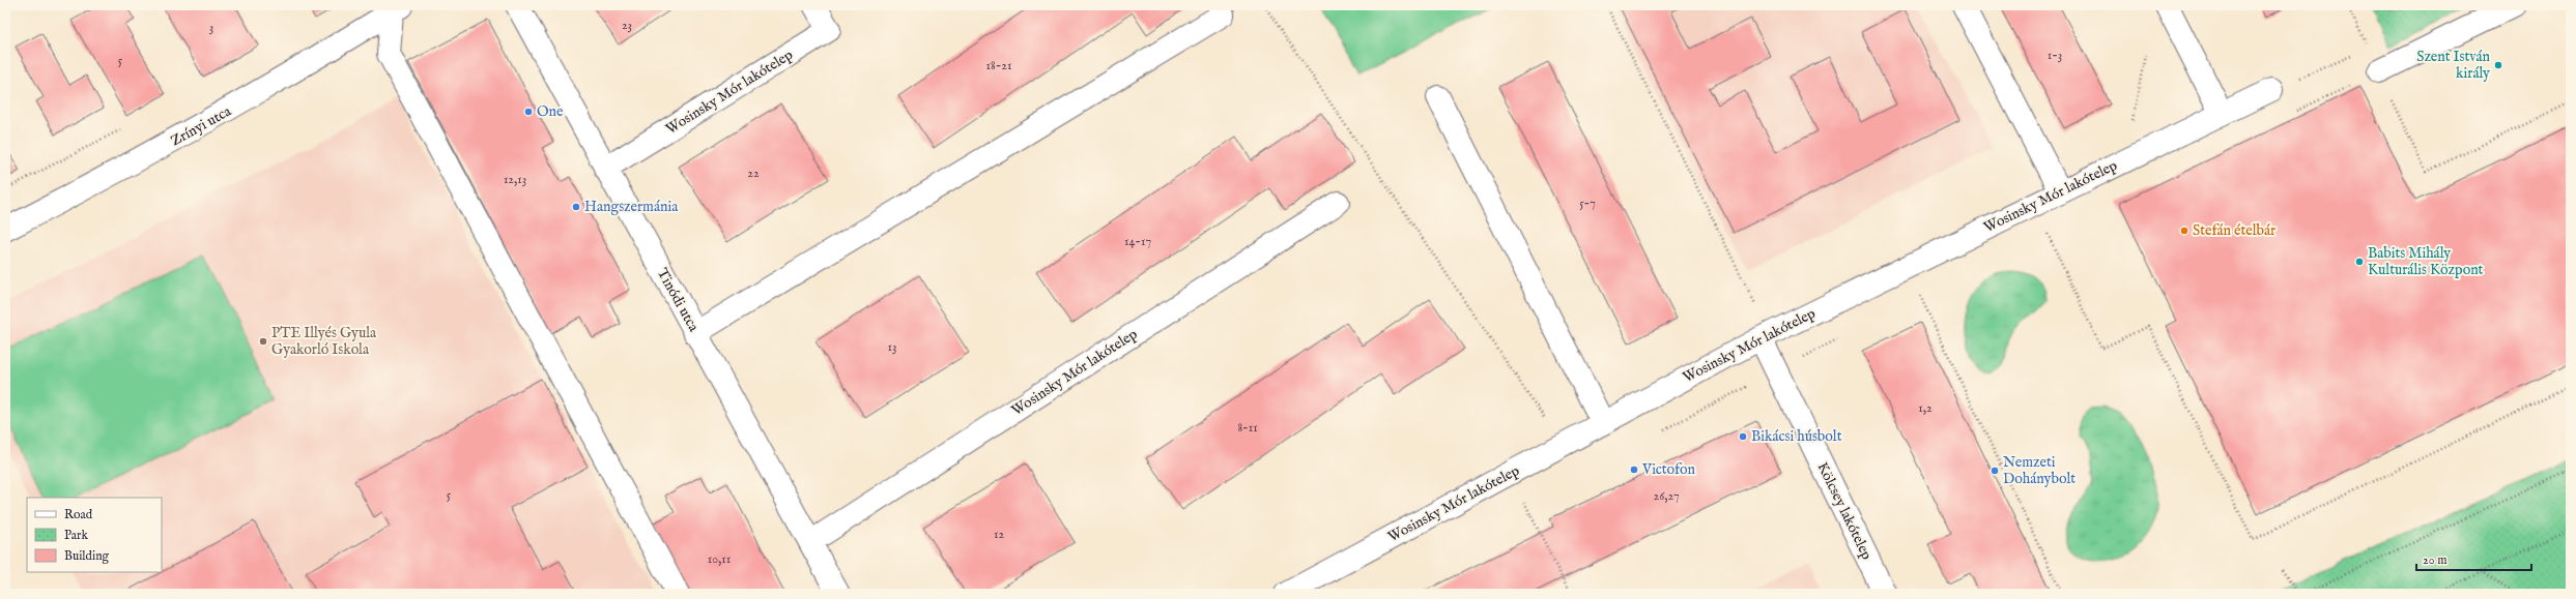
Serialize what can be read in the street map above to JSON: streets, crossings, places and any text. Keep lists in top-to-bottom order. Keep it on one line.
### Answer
{"streets":{"street":["Wosinsky Mór lakótelep","Zrínyi utca","Tinódi utca","Kölcsey lakótelep"]},"crossings":[["Wosinsky Mór lakótelep","Tinódi utca"],["Wosinsky Mór lakótelep","Kölcsey lakótelep"]],"places":["Szent István király","One","Hangszermánia","Stefán ételbár","Babits Mihály Kulturális Központ","PTE Illyés Gyula Gyakorló Iskola","Bikácsi húsbolt","Victofon","Nemzeti Dohánybolt"],"house_numbers":["23","3","1-3","5","18-21","22","12,13","5-7","14-17","13","1,2","8-11","5","26,27","12","10,11"],"legend":["Road","Park","Building"],"scale_bar":"20 m"}
